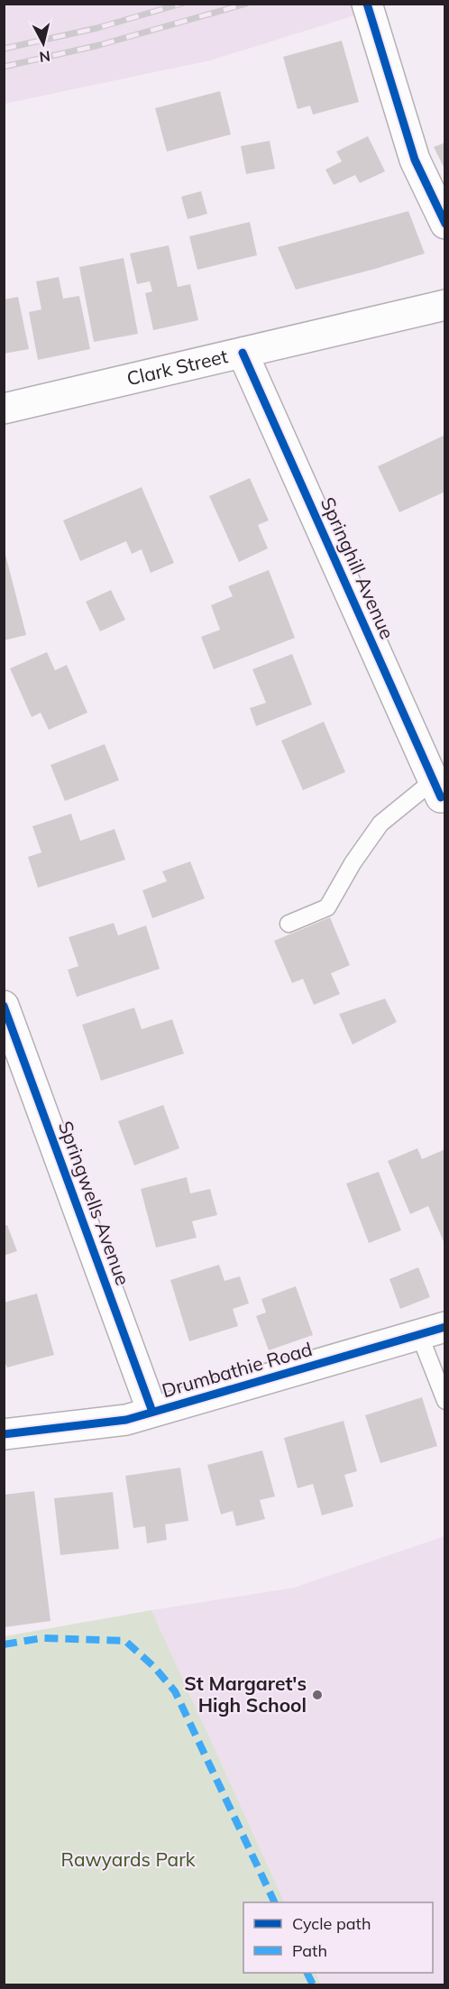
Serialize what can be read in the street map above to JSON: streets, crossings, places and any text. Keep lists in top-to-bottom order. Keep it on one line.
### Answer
{"streets":{"street":["Clark Street","Springhill Avenue","Springwells Avenue","Drumbathie Road"]},"crossings":[["Clark Street","Springhill Avenue"],["Springwells Avenue","Drumbathie Road"]],"parks":["Rawyards Park"],"places":["St Margaret's High School"],"legend":["Cycle path","Path"],"north":"bottom"}
